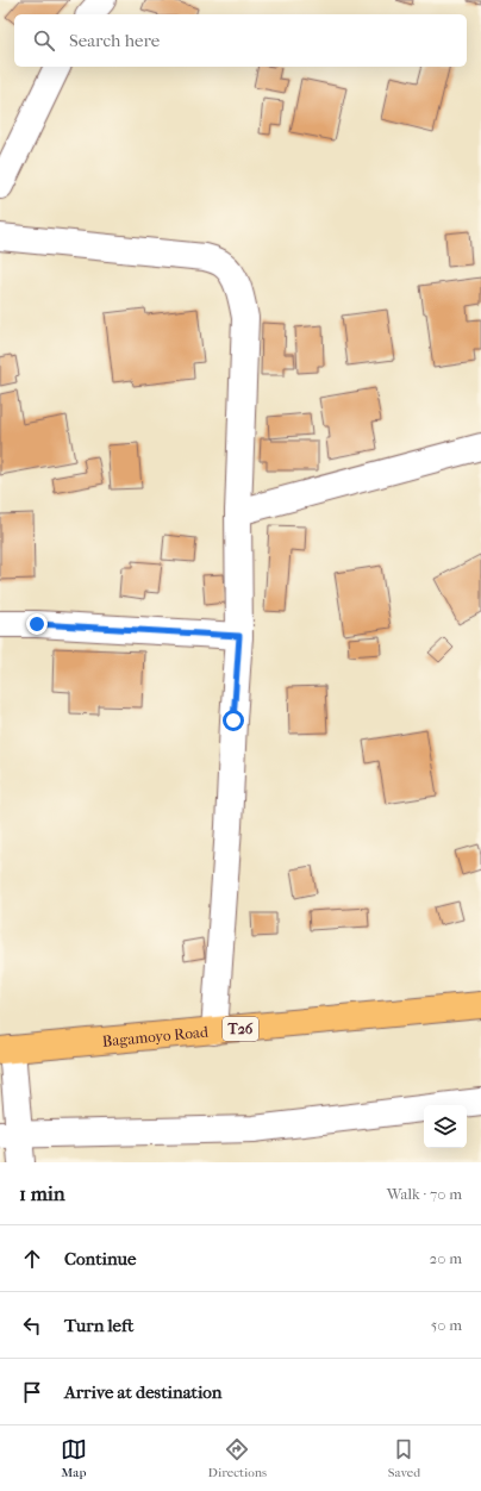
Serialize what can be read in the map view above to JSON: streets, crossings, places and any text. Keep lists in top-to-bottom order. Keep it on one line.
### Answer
{"streets":{"highway":["T26","Bagamoyo Road"]},"page":{"search":"Search here","heading":["1 min","Walk · 70 m"],"list":[["Continue","20 m"],["Turn left","50 m"],"Arrive at destination"],"nav":["Map","Directions","Saved"]}}
